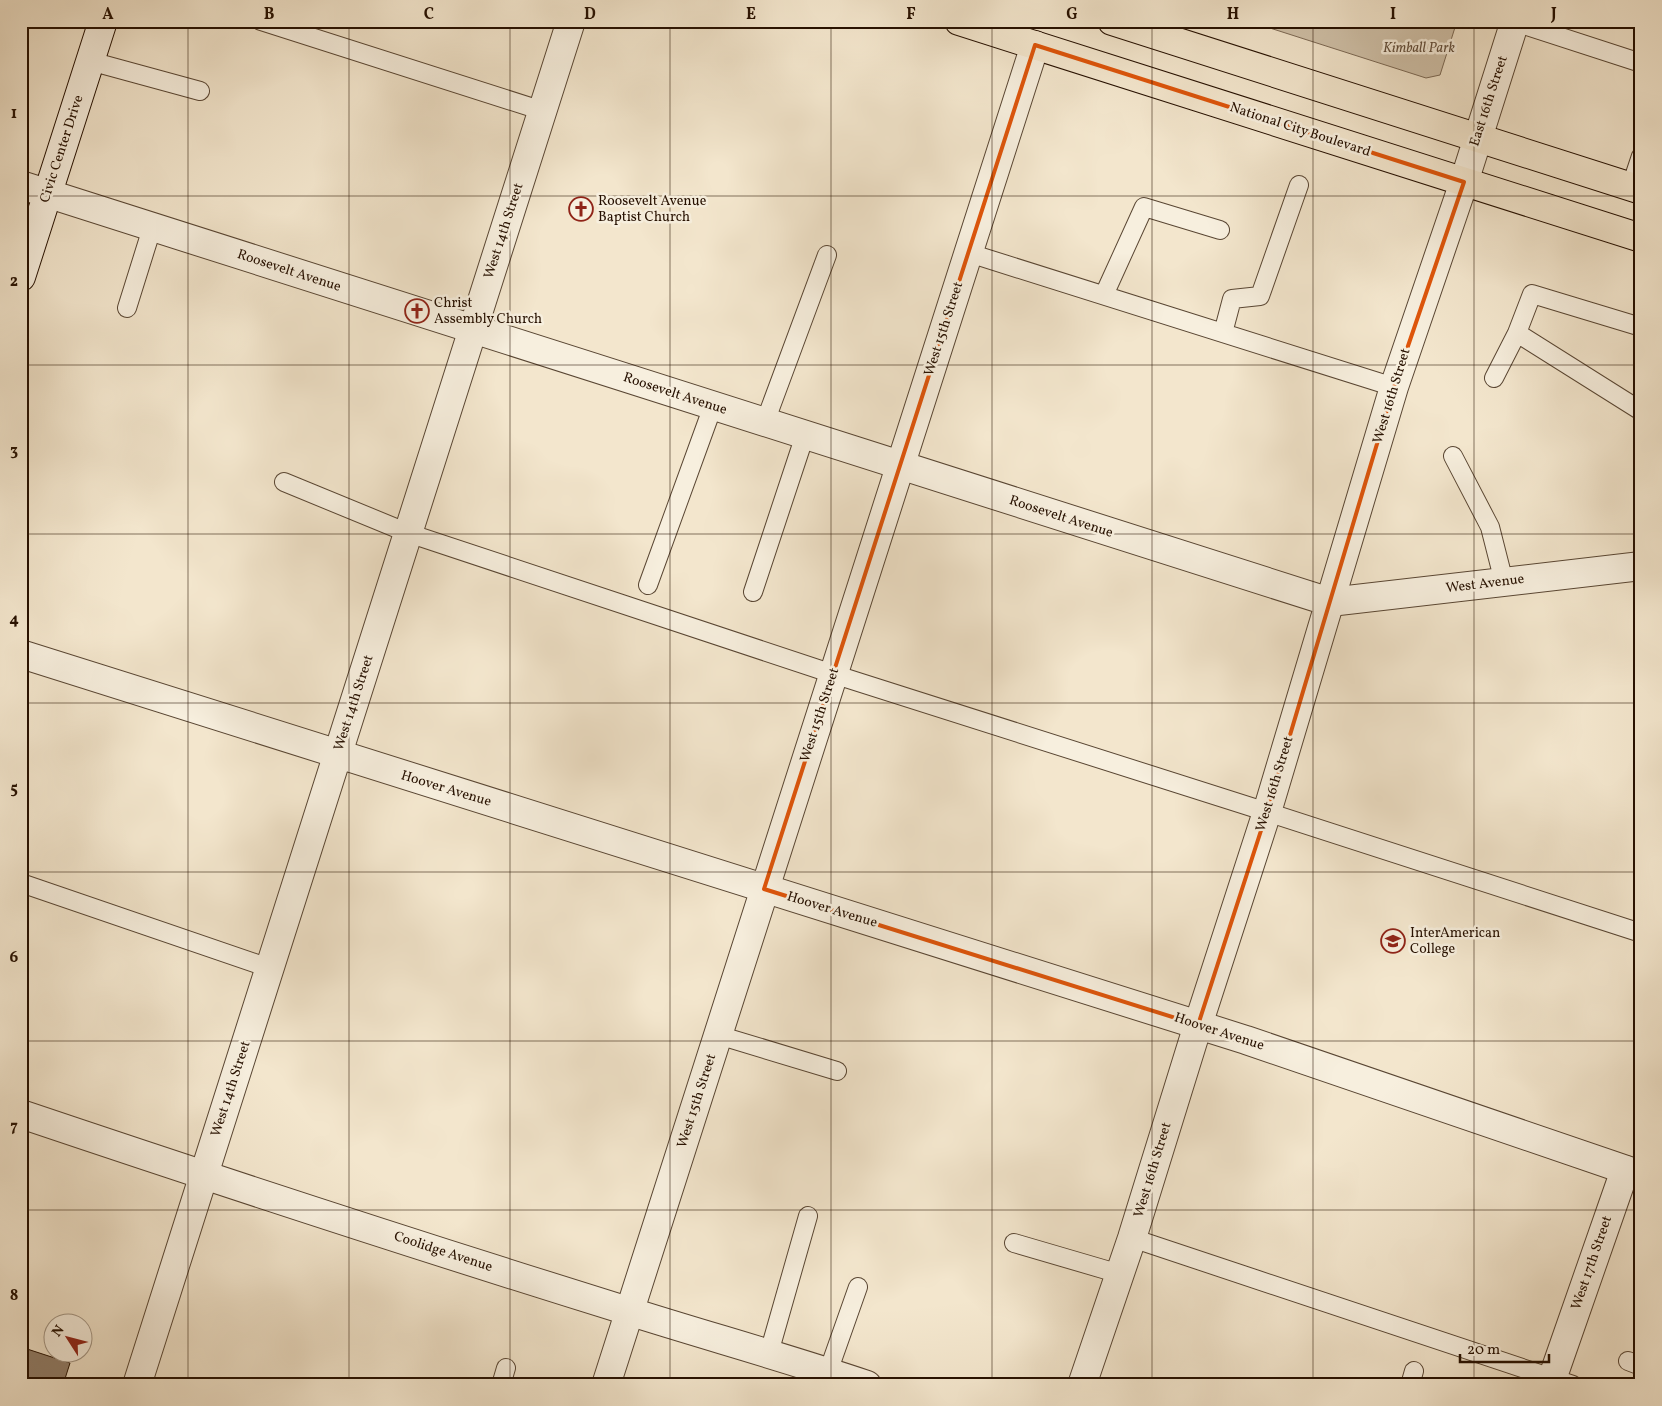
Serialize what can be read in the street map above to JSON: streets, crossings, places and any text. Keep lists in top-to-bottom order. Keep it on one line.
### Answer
{"streets":{"main road":["National City Boulevard"],"street":["East 16th Street","Civic Center Drive","West 14th Street","Roosevelt Avenue","West 15th Street","West 16th Street","West Avenue","Hoover Avenue","Coolidge Avenue","West 17th Street"]},"crossings":[["East 16th Street","National City Boulevard"],["East 16th Street","West 16th Street"],["National City Boulevard","West 15th Street"],["National City Boulevard","West 16th Street"],["Civic Center Drive","Roosevelt Avenue"],["West 14th Street","Roosevelt Avenue"],["West 14th Street","Hoover Avenue"],["West 14th Street","Coolidge Avenue"],["Roosevelt Avenue","West 15th Street"],["Roosevelt Avenue","West 16th Street"],["Roosevelt Avenue","West Avenue"],["West 15th Street","Hoover Avenue"],["West 15th Street","Coolidge Avenue"],["West 16th Street","West Avenue"],["West 16th Street","Hoover Avenue"],["Hoover Avenue","West 17th Street"]],"parks":["Kimball Park"],"places":{"church":["Roosevelt Avenue Baptist Church","Christ Assembly Church"],"school or university":["InterAmerican College"]},"scale_bar":"20 m","north":"top left","grid":{"columns":["A","B","C","D","E","F","G","H","I","J"],"rows":["1","2","3","4","5","6","7","8"]}}
